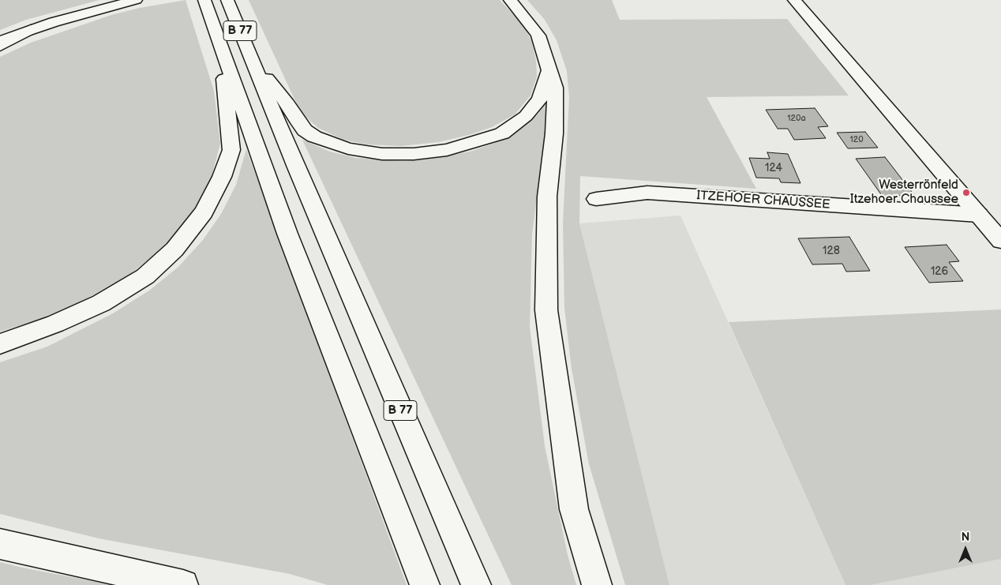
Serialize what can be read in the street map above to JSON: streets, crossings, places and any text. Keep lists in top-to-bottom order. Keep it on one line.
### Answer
{"streets":{"main road":["B 77","ITZEHOER CHAUSSEE"]},"places":["Westerrönfeld Itzehoer Chaussee"],"house_numbers":["120a","120","124","128","126"],"north":"top"}
